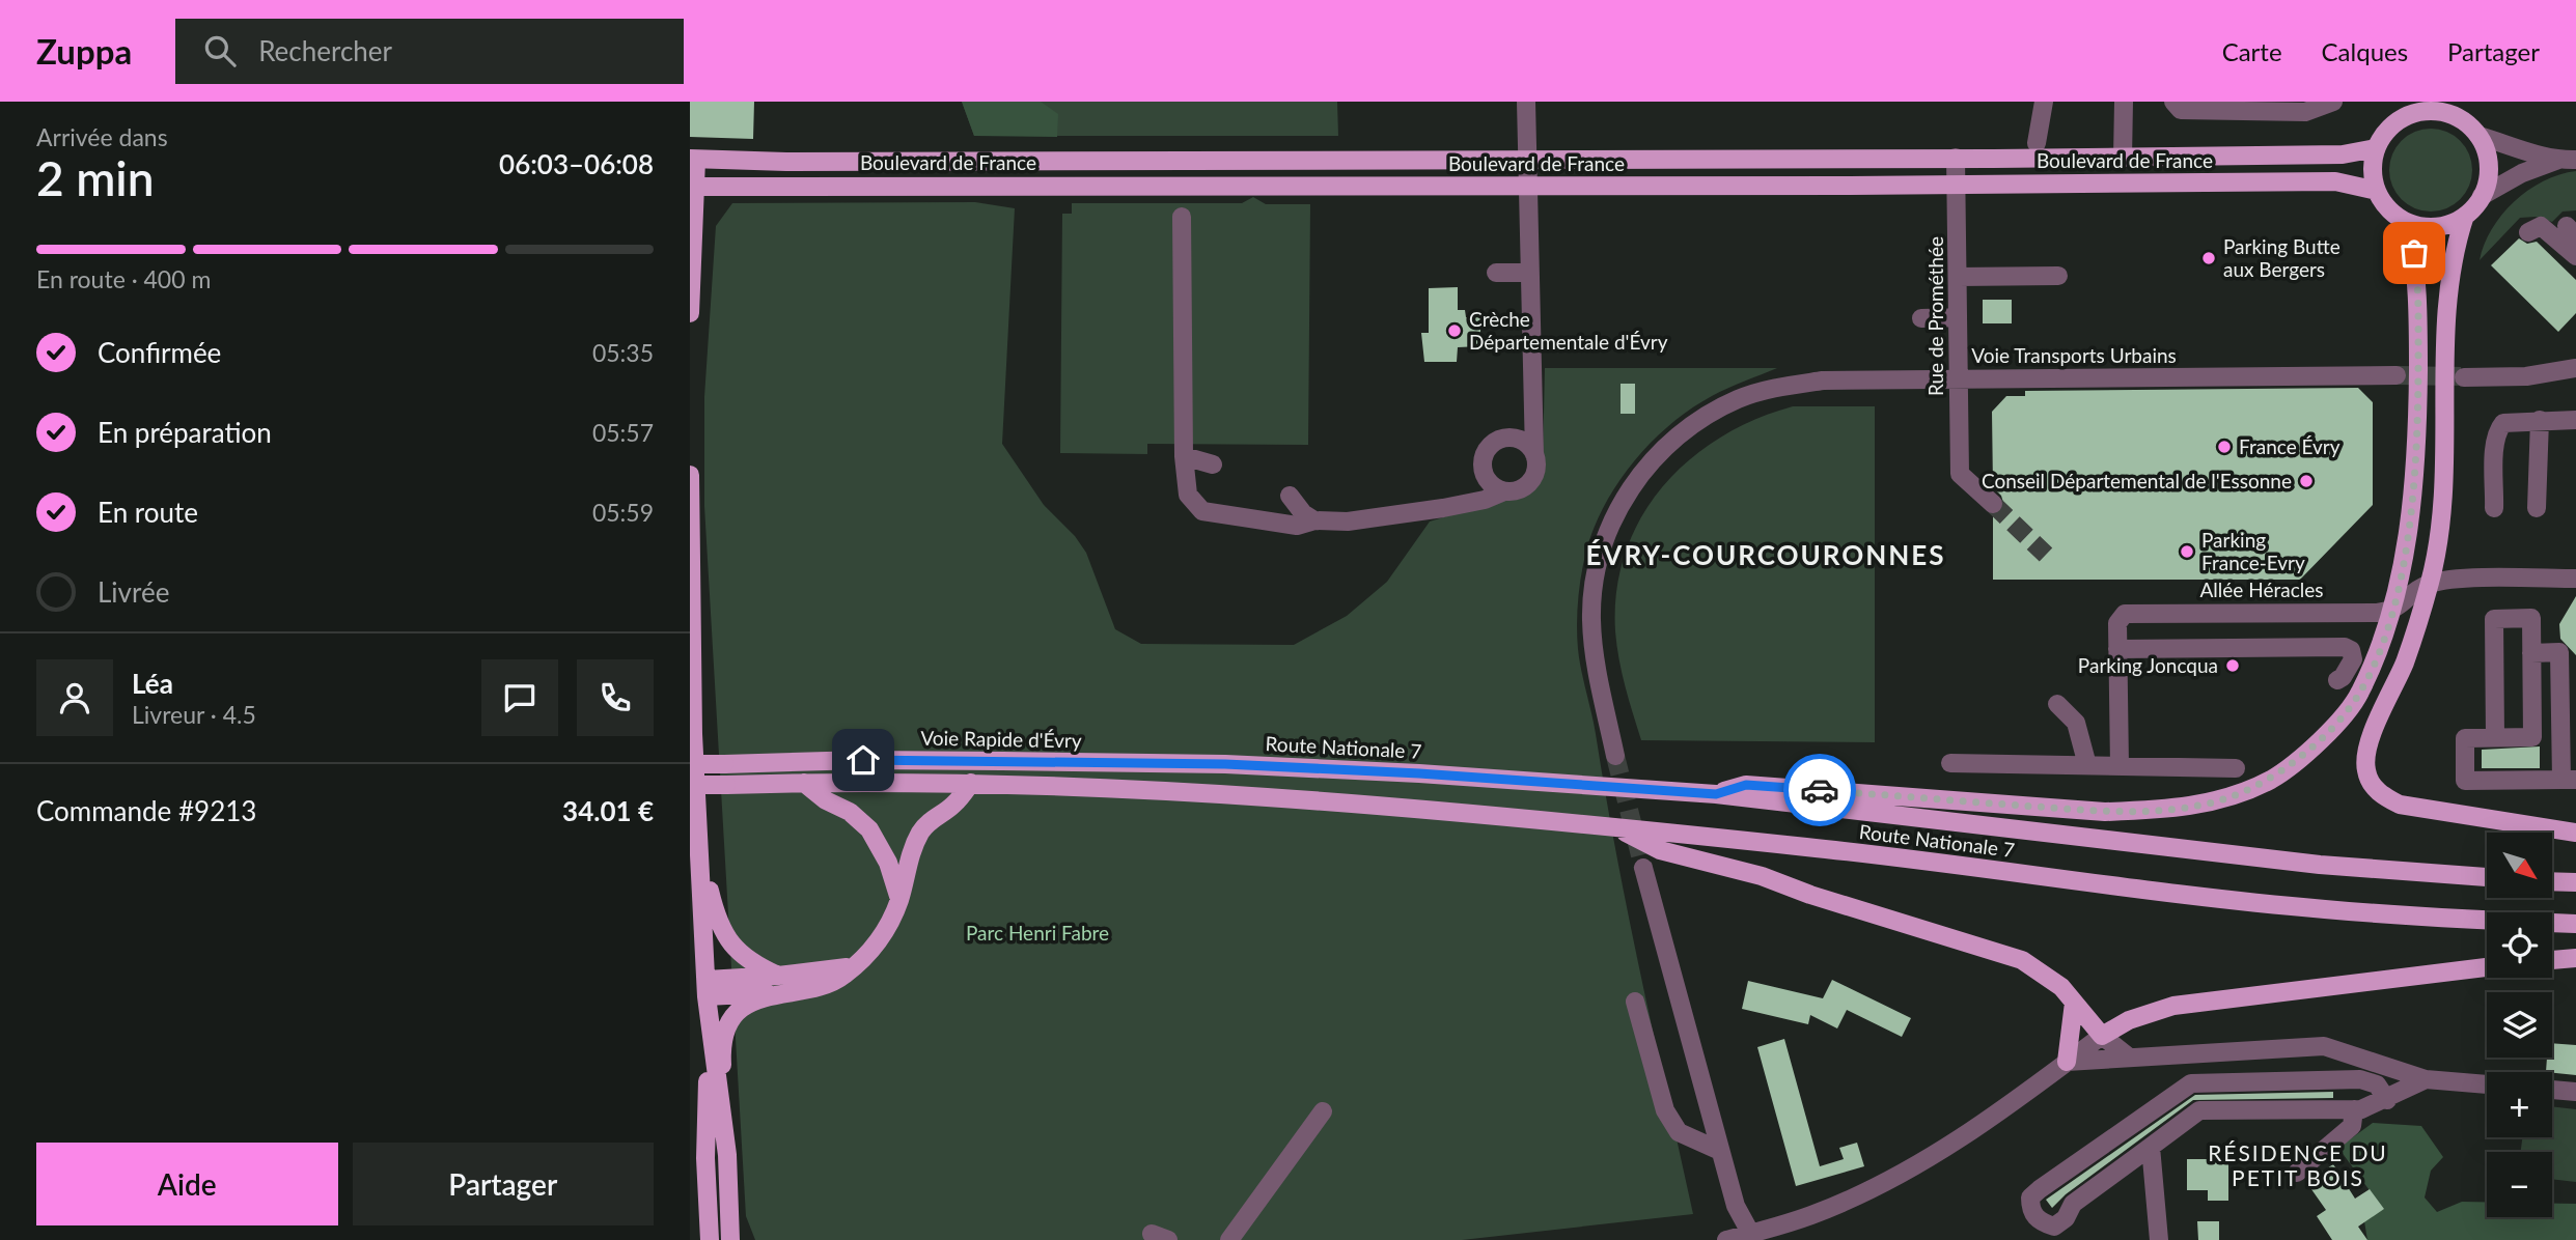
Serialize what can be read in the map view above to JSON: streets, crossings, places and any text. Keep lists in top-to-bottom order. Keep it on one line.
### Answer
{"streets":{"main road":["Boulevard de France","Voie Rapide d'Évry","Route Nationale 7"],"street":["Rue de Prométhée","Voie Transports Urbains","Allée Héracles"]},"crossings":[["Boulevard de France","Rue de Prométhée"],["Rue de Prométhée","Voie Transports Urbains"],["Voie Rapide d'Évry","Route Nationale 7"]],"districts":["ÉVRY-COURCOURONNES","RÉSIDENCE DU PETIT BOIS"],"parks":["Parc Henri Fabre"],"places":["Parking Butte aux Bergers","Crèche Départementale d'Évry","France Évry","Conseil Départemental de l'Essonne","Parking France-Evry","Parking Joncqua"],"north":"bottom right","page":{"header":"Zuppa","search":"Rechercher","nav":["Carte","Calques","Partager"],"heading":["2 min","Arrivée dans","06:03–06:08"],"panel":["Léa","Livreur · 4.5","Commande #9213","34.01 €"],"bar":"En route · 400 m","list":[["Confirmée","05:35"],["En préparation","05:57"],["En route","05:59"],"Livrée"],"map_buttons":["+","−"],"buttons":["Aide","Partager"]}}
